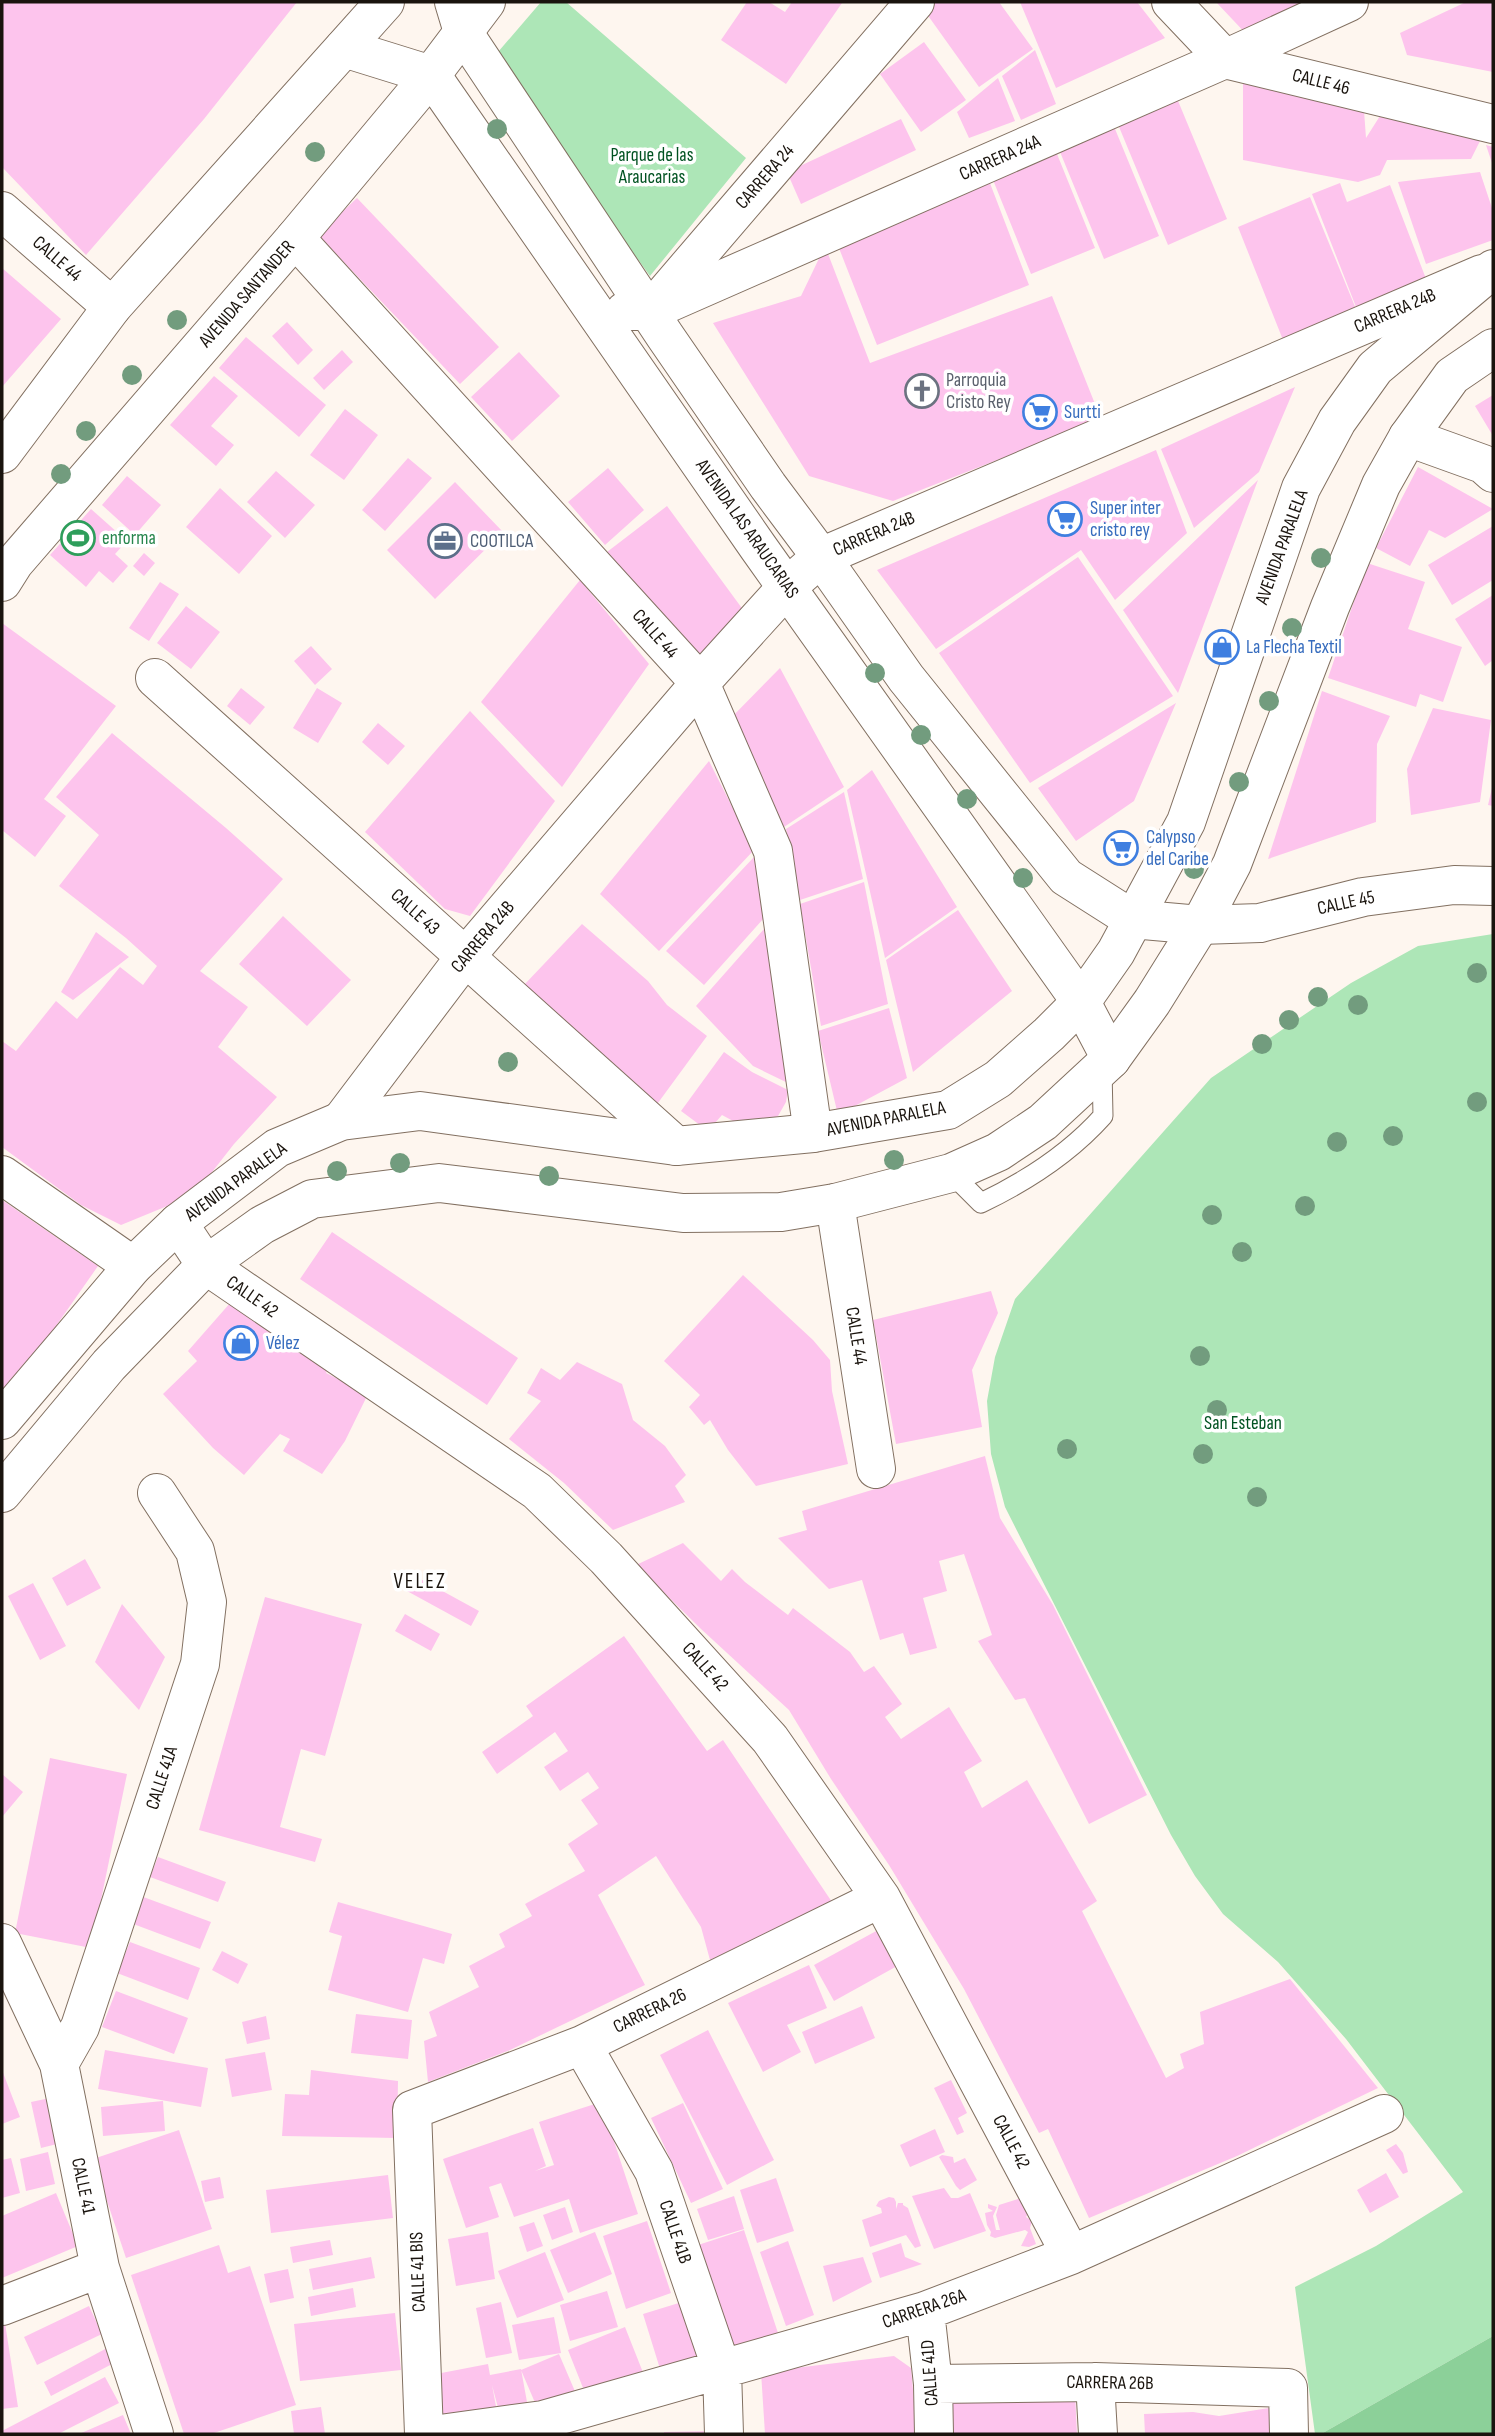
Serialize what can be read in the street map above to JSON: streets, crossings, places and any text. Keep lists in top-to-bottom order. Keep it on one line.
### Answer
{"streets":{"street":["CALLE 46","CARRERA 24A","CARRERA 24","CALLE 44","AVENIDA SANTANDER","CARRERA 24B","AVENIDA LAS ARAUCARIAS","AVENIDA PARALELA","CALLE 45","CALLE 43","CALLE 42","CALLE 41A","CARRERA 26","CALLE 41","CALLE 41B","CALLE 41 BIS","CARRERA 26A","CALLE 41D","CARRERA 26B"]},"crossings":[["CALLE 46","CARRERA 24A"],["CARRERA 24A","CARRERA 24"],["CALLE 44","AVENIDA SANTANDER"],["CALLE 44","CARRERA 24B"],["CALLE 44","AVENIDA PARALELA"],["AVENIDA SANTANDER","AVENIDA LAS ARAUCARIAS"],["CARRERA 24B","AVENIDA LAS ARAUCARIAS"],["CARRERA 24B","AVENIDA PARALELA"],["CARRERA 24B","CALLE 43"],["AVENIDA LAS ARAUCARIAS","AVENIDA PARALELA"],["AVENIDA PARALELA","CALLE 43"],["AVENIDA PARALELA","CALLE 42"],["CALLE 42","CARRERA 26"],["CALLE 42","CARRERA 26A"],["CALLE 41A","CALLE 41"],["CARRERA 26","CALLE 41B"],["CARRERA 26","CALLE 41 BIS"],["CALLE 41B","CARRERA 26A"],["CARRERA 26A","CALLE 41D"],["CALLE 41D","CARRERA 26B"]],"districts":["VELEZ"],"parks":["Parque de las Araucarias","San Esteban"],"places":{"church":["Parroquia Cristo Rey"],"supermarket":["Surtti","Super inter cristo rey","Calypso del Caribe"],"sports":["enforma"],"office":["COOTILCA"],"shop":["La Flecha Textil","Vélez"]}}
